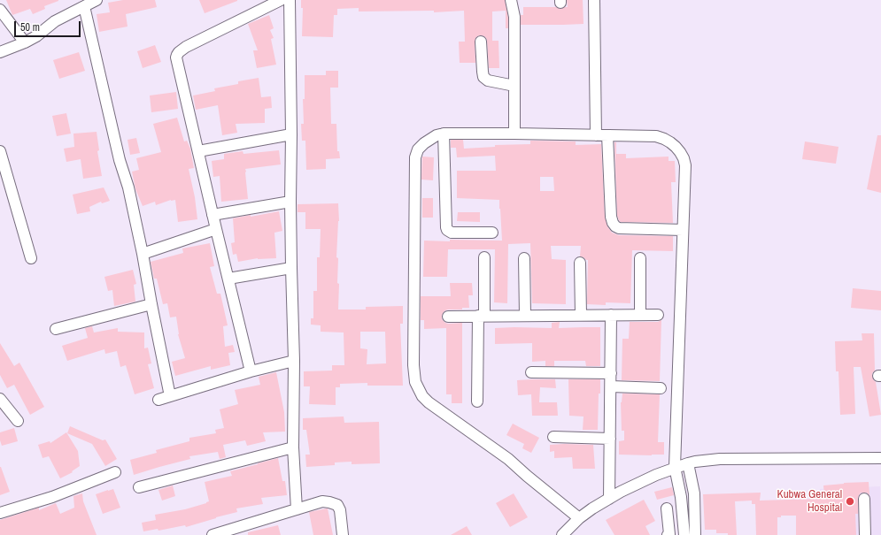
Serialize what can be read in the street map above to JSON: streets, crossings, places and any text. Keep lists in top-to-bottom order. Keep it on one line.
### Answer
{"places":["Kubwa General Hospital"],"scale_bar":"50 m"}
